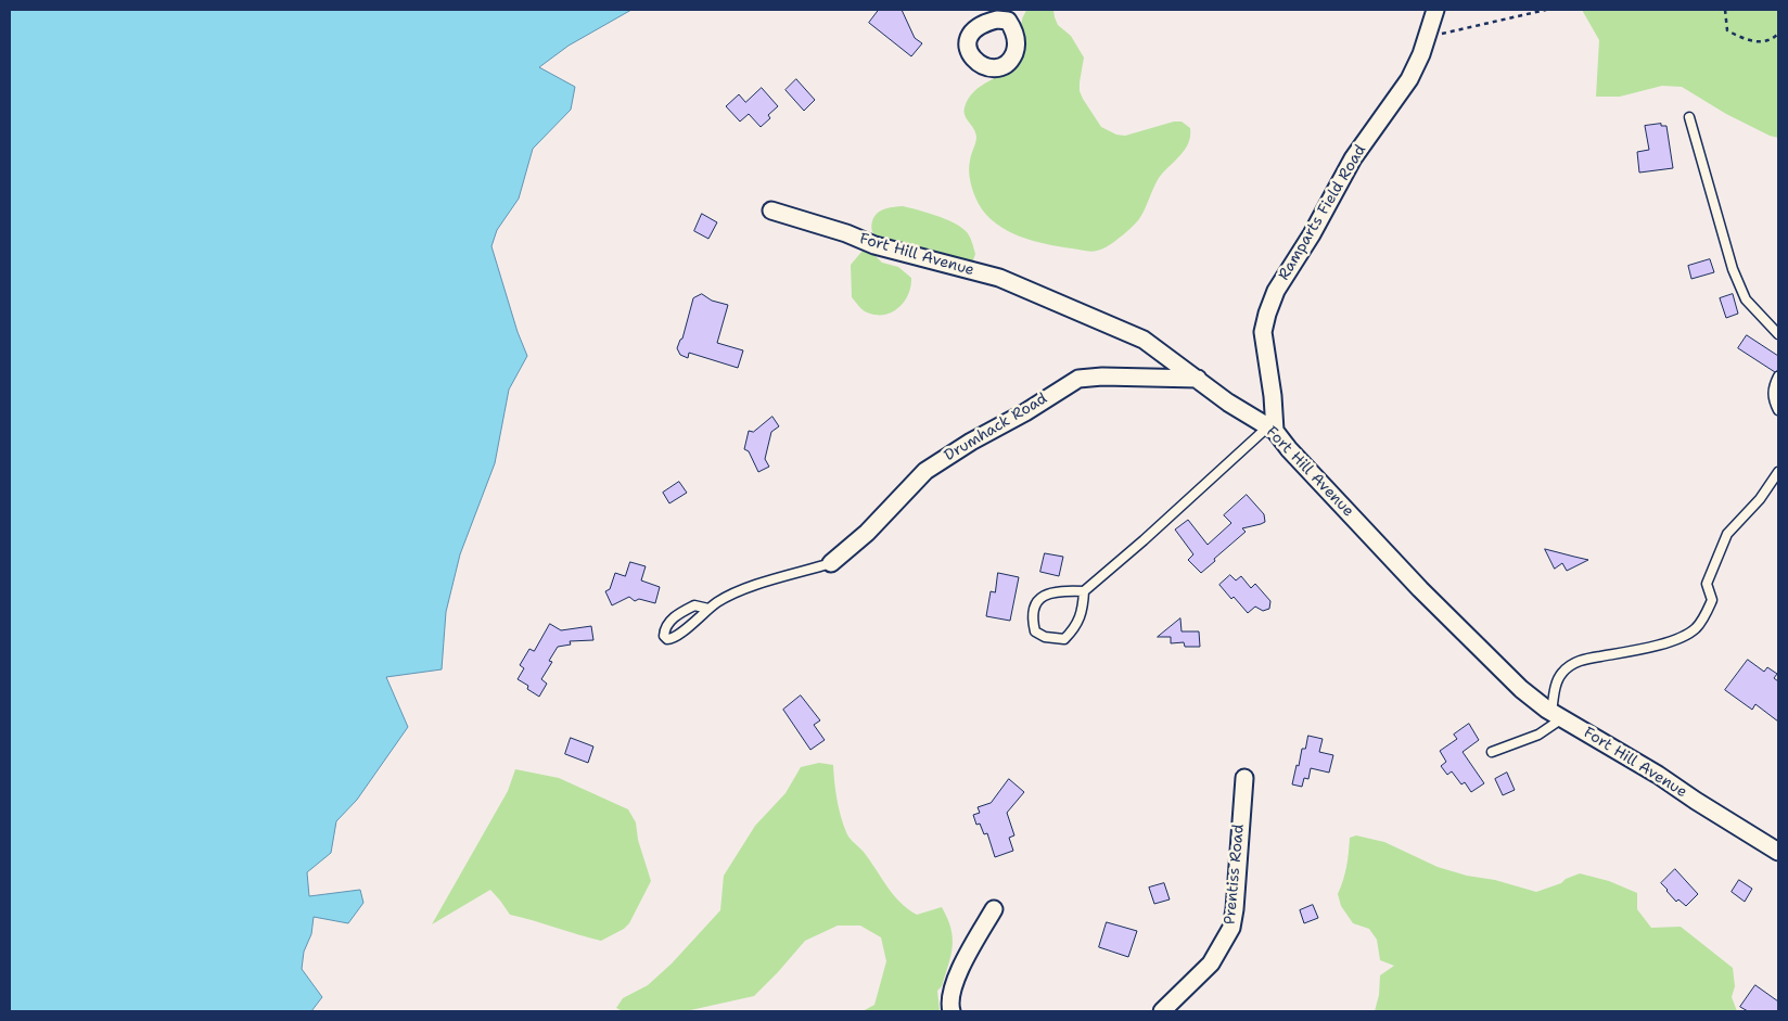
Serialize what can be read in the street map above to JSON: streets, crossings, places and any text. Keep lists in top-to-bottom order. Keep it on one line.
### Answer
{"streets":{"street":["Ramparts Field Road","Fort Hill Avenue","Drumhack Road","Prentiss Road"]},"crossings":[["Ramparts Field Road","Fort Hill Avenue"],["Fort Hill Avenue","Drumhack Road"]]}
